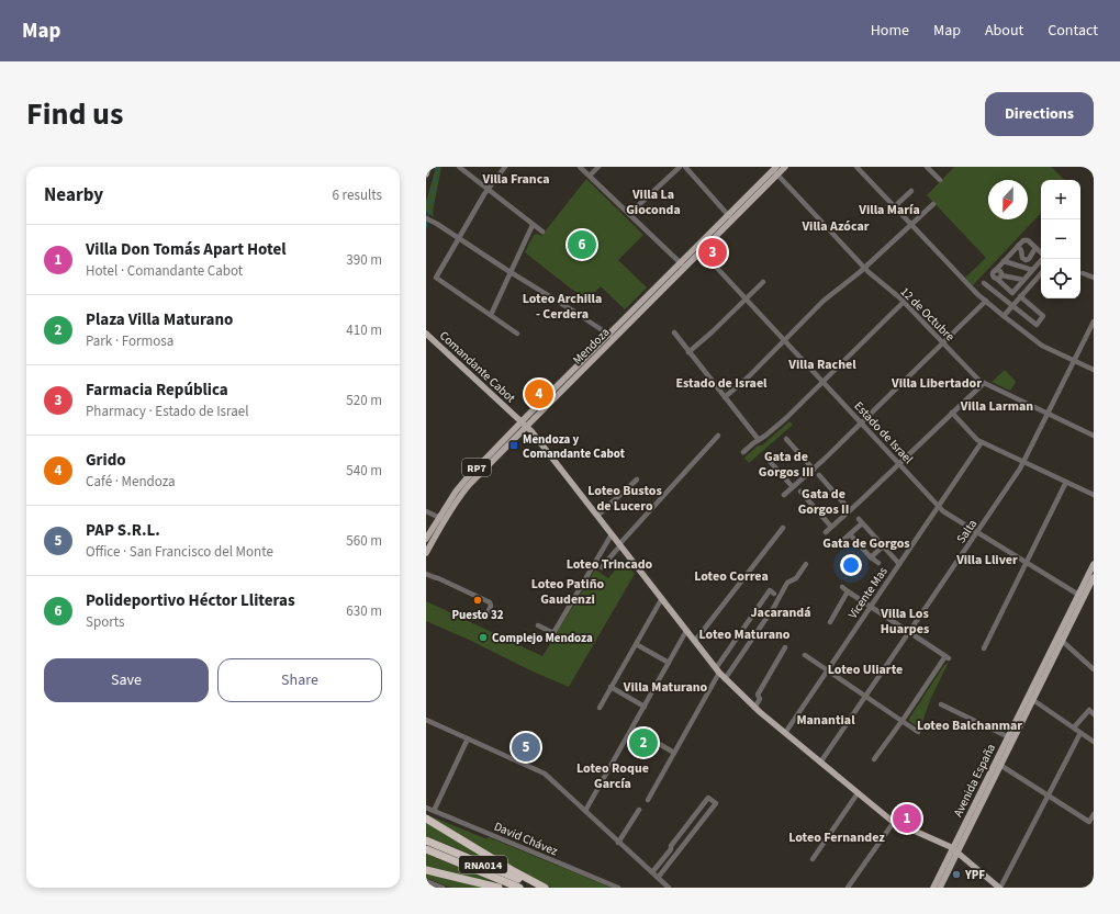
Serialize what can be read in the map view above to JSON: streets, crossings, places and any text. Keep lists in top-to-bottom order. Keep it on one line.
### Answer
{"streets":{"highway":["RNA014"],"main road":["Mendoza","Comandante Cabot","RP7","Avenida España"],"street":["12 de Octubre","Estado de Israel","Salta","Vicente Mas","David Chávez"]},"crossings":[["12 de Octubre","Mendoza"],["12 de Octubre","Salta"],["Mendoza","Comandante Cabot"],["Mendoza","Estado de Israel"],["Comandante Cabot","Salta"],["Comandante Cabot","Vicente Mas"],["Comandante Cabot","Avenida España"],["Estado de Israel","Salta"],["Estado de Israel","Vicente Mas"],["Estado de Israel","Avenida España"]],"districts":["Villa Franca","Villa La Gioconda","Villa María","Villa Azócar","Loteo Archilla - Cerdera","Villa Rachel","Estado de Israel","Villa Libertador","Villa Larman","Gata de Gorgos III","Loteo Bustos de Lucero","Gata de Gorgos II","Gata de Gorgos","Villa Lliver","Loteo Trincado","Loteo Correa","Loteo Patiño Gaudenzi","Jacarandá","Villa Los Huarpes","Loteo Maturano","Loteo Uliarte","Villa Maturano","Manantial","Loteo Balchanmar","Loteo Roque García","Loteo Fernandez"],"places":{"transit":["Mendoza y Comandante Cabot"],"other":["Puesto 32","Complejo Mendoza","YPF"]},"north":"bottom","page":{"header":"Map","nav":["Home","Map","About","Contact"],"title":"Find us","buttons":["Directions",["Save","Share"]],"heading":["Nearby","6 results"],"map_buttons":["+","−"],"list":[{"mark":"1","name":"Villa Don Tomás Apart Hotel","note":"Hotel · Comandante Cabot","value":"390 m"},{"mark":"2","name":"Plaza Villa Maturano","note":"Park · Formosa","value":"410 m"},{"mark":"3","name":"Farmacia República","note":"Pharmacy · Estado de Israel","value":"520 m"},{"mark":"4","name":"Grido","note":"Café · Mendoza","value":"540 m"},{"mark":"5","name":"PAP S.R.L.","note":"Office · San Francisco del Monte","value":"560 m"},{"mark":"6","name":"Polideportivo Héctor Lliteras","note":"Sports","value":"630 m"}],"pins":["6","3","4","2","5","1"]}}
